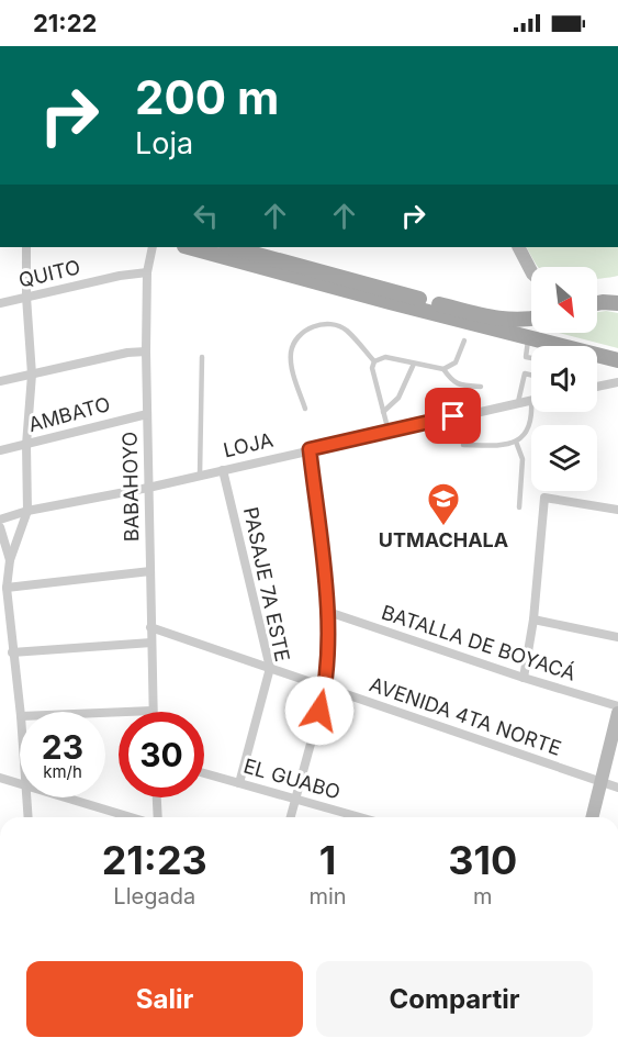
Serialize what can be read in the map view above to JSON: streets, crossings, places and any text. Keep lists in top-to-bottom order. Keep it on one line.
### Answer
{"streets":{"street":["QUITO","AMBATO","LOJA","BABAHOYO","PASAJE 7A ESTE","BATALLA DE BOYACÁ","AVENIDA 4TA NORTE","EL GUABO"]},"crossings":[["QUITO","BABAHOYO"],["AMBATO","BABAHOYO"],["LOJA","BABAHOYO"],["LOJA","PASAJE 7A ESTE"],["BABAHOYO","AVENIDA 4TA NORTE"],["PASAJE 7A ESTE","AVENIDA 4TA NORTE"],["PASAJE 7A ESTE","EL GUABO"]],"places":{"school or university":["UTMACHALA"]},"north":"bottom right","page":{"status":"21:22","turn":["200 m","Loja"],"speed":"23 km/h","limit":"30","eta":["21:23","Llegada","1","min","310","m"],"buttons":["Salir","Compartir"]}}
